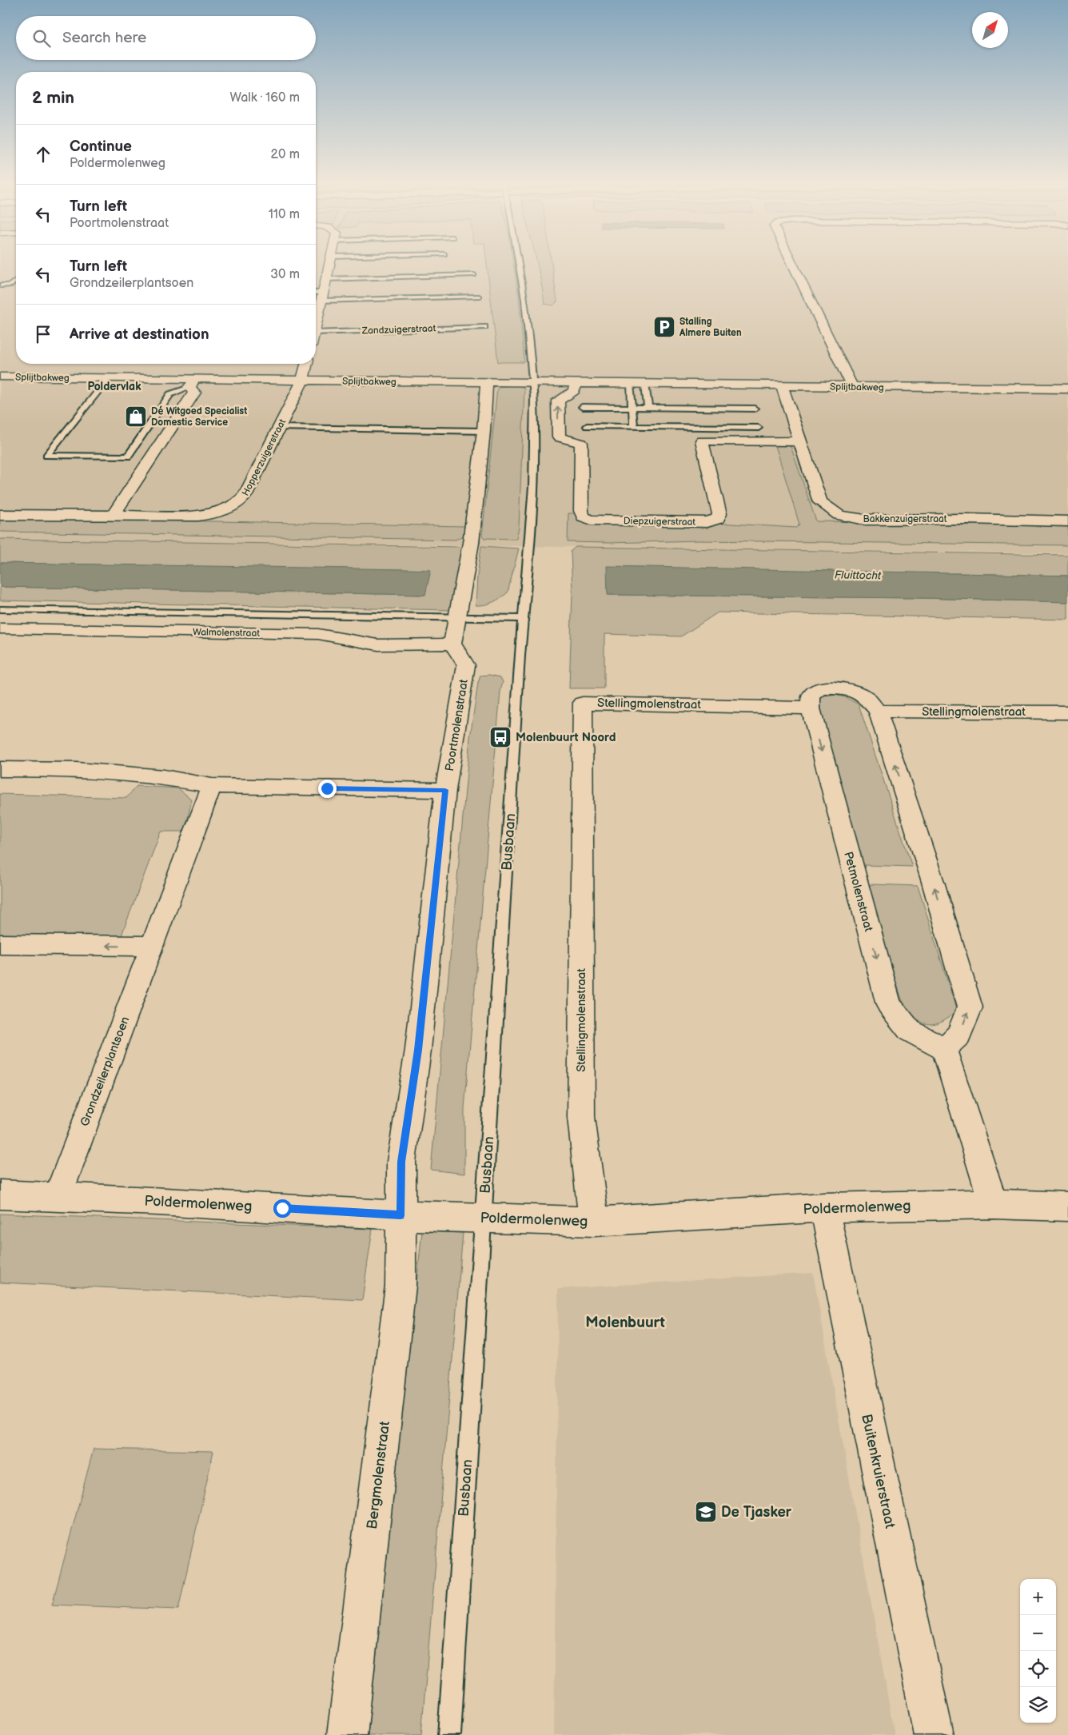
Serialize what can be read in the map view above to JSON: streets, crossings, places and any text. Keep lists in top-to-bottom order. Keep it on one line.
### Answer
{"streets":{"main road":["Splijtbakweg","Hopperzuigerstraat","Bakkenzuigerstraat","Diepzuigerstraat","Walmolenstraat","Stellingmolenstraat","Poortmolenstraat","Petmolenstraat","Grondzeilerplantsoen","Poldermolenweg","Buitenkruierstraat","Bergmolenstraat"],"lane":["Zandzuigerstraat","Busbaan"]},"crossings":[["Splijtbakweg","Hopperzuigerstraat"],["Splijtbakweg","Bakkenzuigerstraat"],["Splijtbakweg","Diepzuigerstraat"],["Splijtbakweg","Busbaan"],["Bakkenzuigerstraat","Diepzuigerstraat"],["Walmolenstraat","Poortmolenstraat"],["Stellingmolenstraat","Petmolenstraat"],["Stellingmolenstraat","Poldermolenweg"],["Poortmolenstraat","Poldermolenweg"],["Poortmolenstraat","Bergmolenstraat"],["Busbaan","Poldermolenweg"],["Grondzeilerplantsoen","Poldermolenweg"],["Poldermolenweg","Buitenkruierstraat"],["Poldermolenweg","Bergmolenstraat"]],"districts":["Poldervlak","Molenbuurt"],"water":["Fluittocht"],"places":{"parking":["Stalling Almere Buiten"],"shop":["Dé Witgoed Specialist Domestic Service"],"bus stop":["Molenbuurt Noord"],"school or university":["De Tjasker"]},"north":"top right","page":{"search":"Search here","heading":["2 min","Walk · 160 m"],"list":[["Continue","Poldermolenweg","20 m"],["Turn left","Poortmolenstraat","110 m"],["Turn left","Grondzeilerplantsoen","30 m"],"Arrive at destination"],"map_buttons":["+","−"]}}
